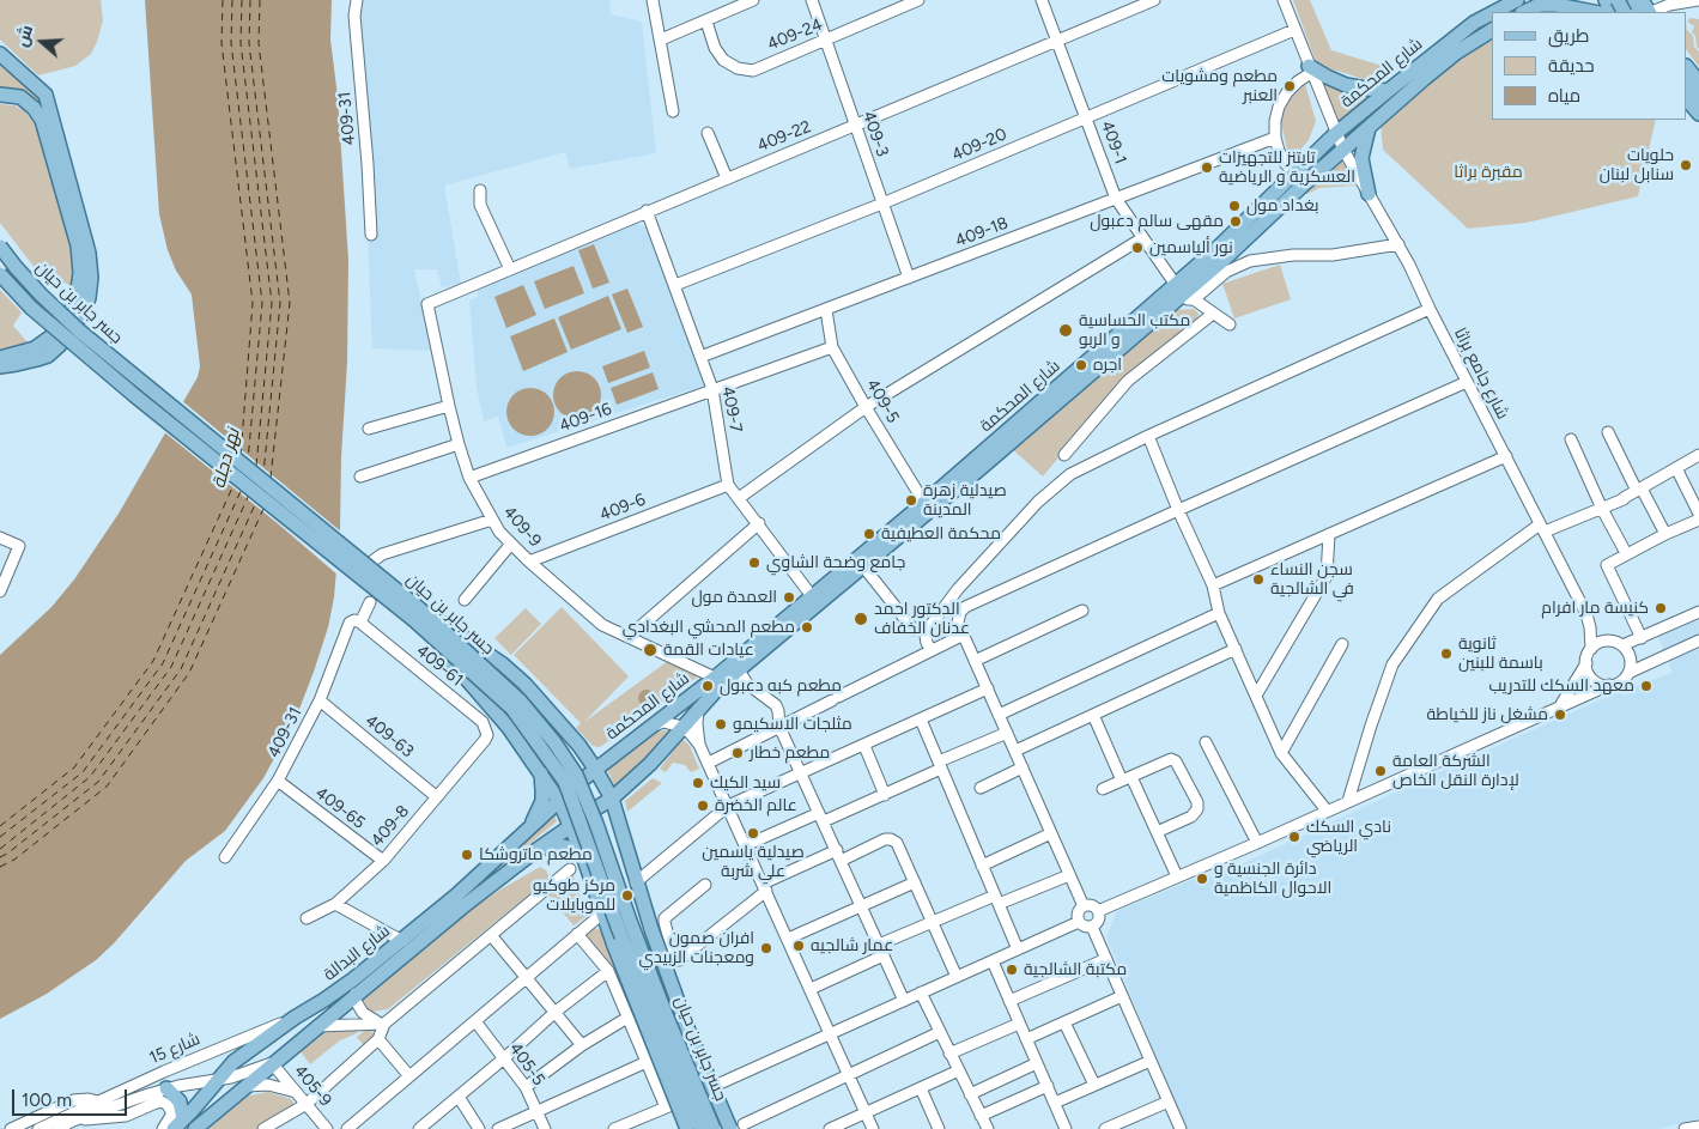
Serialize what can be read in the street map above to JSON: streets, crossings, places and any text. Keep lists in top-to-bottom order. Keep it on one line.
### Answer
{"streets":{"main road":["شارع المحكمة","جسر جابر بن حيان","شارع البدالة"],"street":["409-24","409-31","409-3","409-22","409-1","409-20","409-18","شارع جامع براثا","409-5","409-7","409-16","409-6","409-9","409-61","409-63","409-65","409-8","شارع 15","405-5","405-9"]},"crossings":[["409-24","409-3"],["شارع المحكمة","409-1"],["شارع المحكمة","شارع جامع براثا"],["شارع المحكمة","409-5"],["شارع المحكمة","409-9"],["409-31","409-61"],["409-31","409-63"],["409-31","409-65"],["409-3","409-22"],["409-3","409-20"],["409-3","409-18"],["409-22","409-1"],["409-22","409-7"],["409-22","409-9"],["409-1","409-20"],["409-1","409-18"],["409-20","شارع جامع براثا"],["409-20","409-7"],["409-18","409-5"],["409-18","409-7"],["409-5","409-16"],["409-7","409-16"],["409-7","409-6"],["409-16","409-9"],["409-6","409-9"],["409-61","409-8"],["409-63","409-8"],["409-65","409-8"],["شارع البدالة","شارع 15"],["شارع البدالة","405-9"],["شارع 15","405-9"]],"water":["نهر دجلة"],"parks":["مقبرة براثا"],"places":["مطعم ومشويات العنبر","حلويات سنابل لبنان","تايتنز للتجهيزات العسكرية و الرياضية","بغداد مول","مقهى سالم دعبول","نور ألياسمين","مكتب الحساسية و الربو","اجره","صيدلية زهرة المدينة","محكمة العطيفية","جامع وضحة الشاوي","سجن النساء في الشالجية","العمدة مول","كنيسة مار افرام","الدكتور احمد عدنان الخفاف","مطعم المحشي البغدادي","عيادات القمة","ثانوية باسمة للبنين","مطعم كبه دعبول","معهد السكك للتدريب","مشغل ناز للخياطة","مثلجات الاسكيمو","مطعم خطار","الشركة العامة لإدارة النقل الخاص","سيد الكيك","عالم الخضرة","صيدلية ياسمين علي شربة","نادي السكك الرياضي","مطعم ماتروشكا","دائرة الجنسية و الاحوال الكاظمية","مركز طوكيو للموبايلات","عمار شالجيه","افران صمون ومعجنات الزبيدي","مكتبة الشالجية"],"legend":["طريق","حديقة","مياه"],"scale_bar":"100 m","north":"left"}
